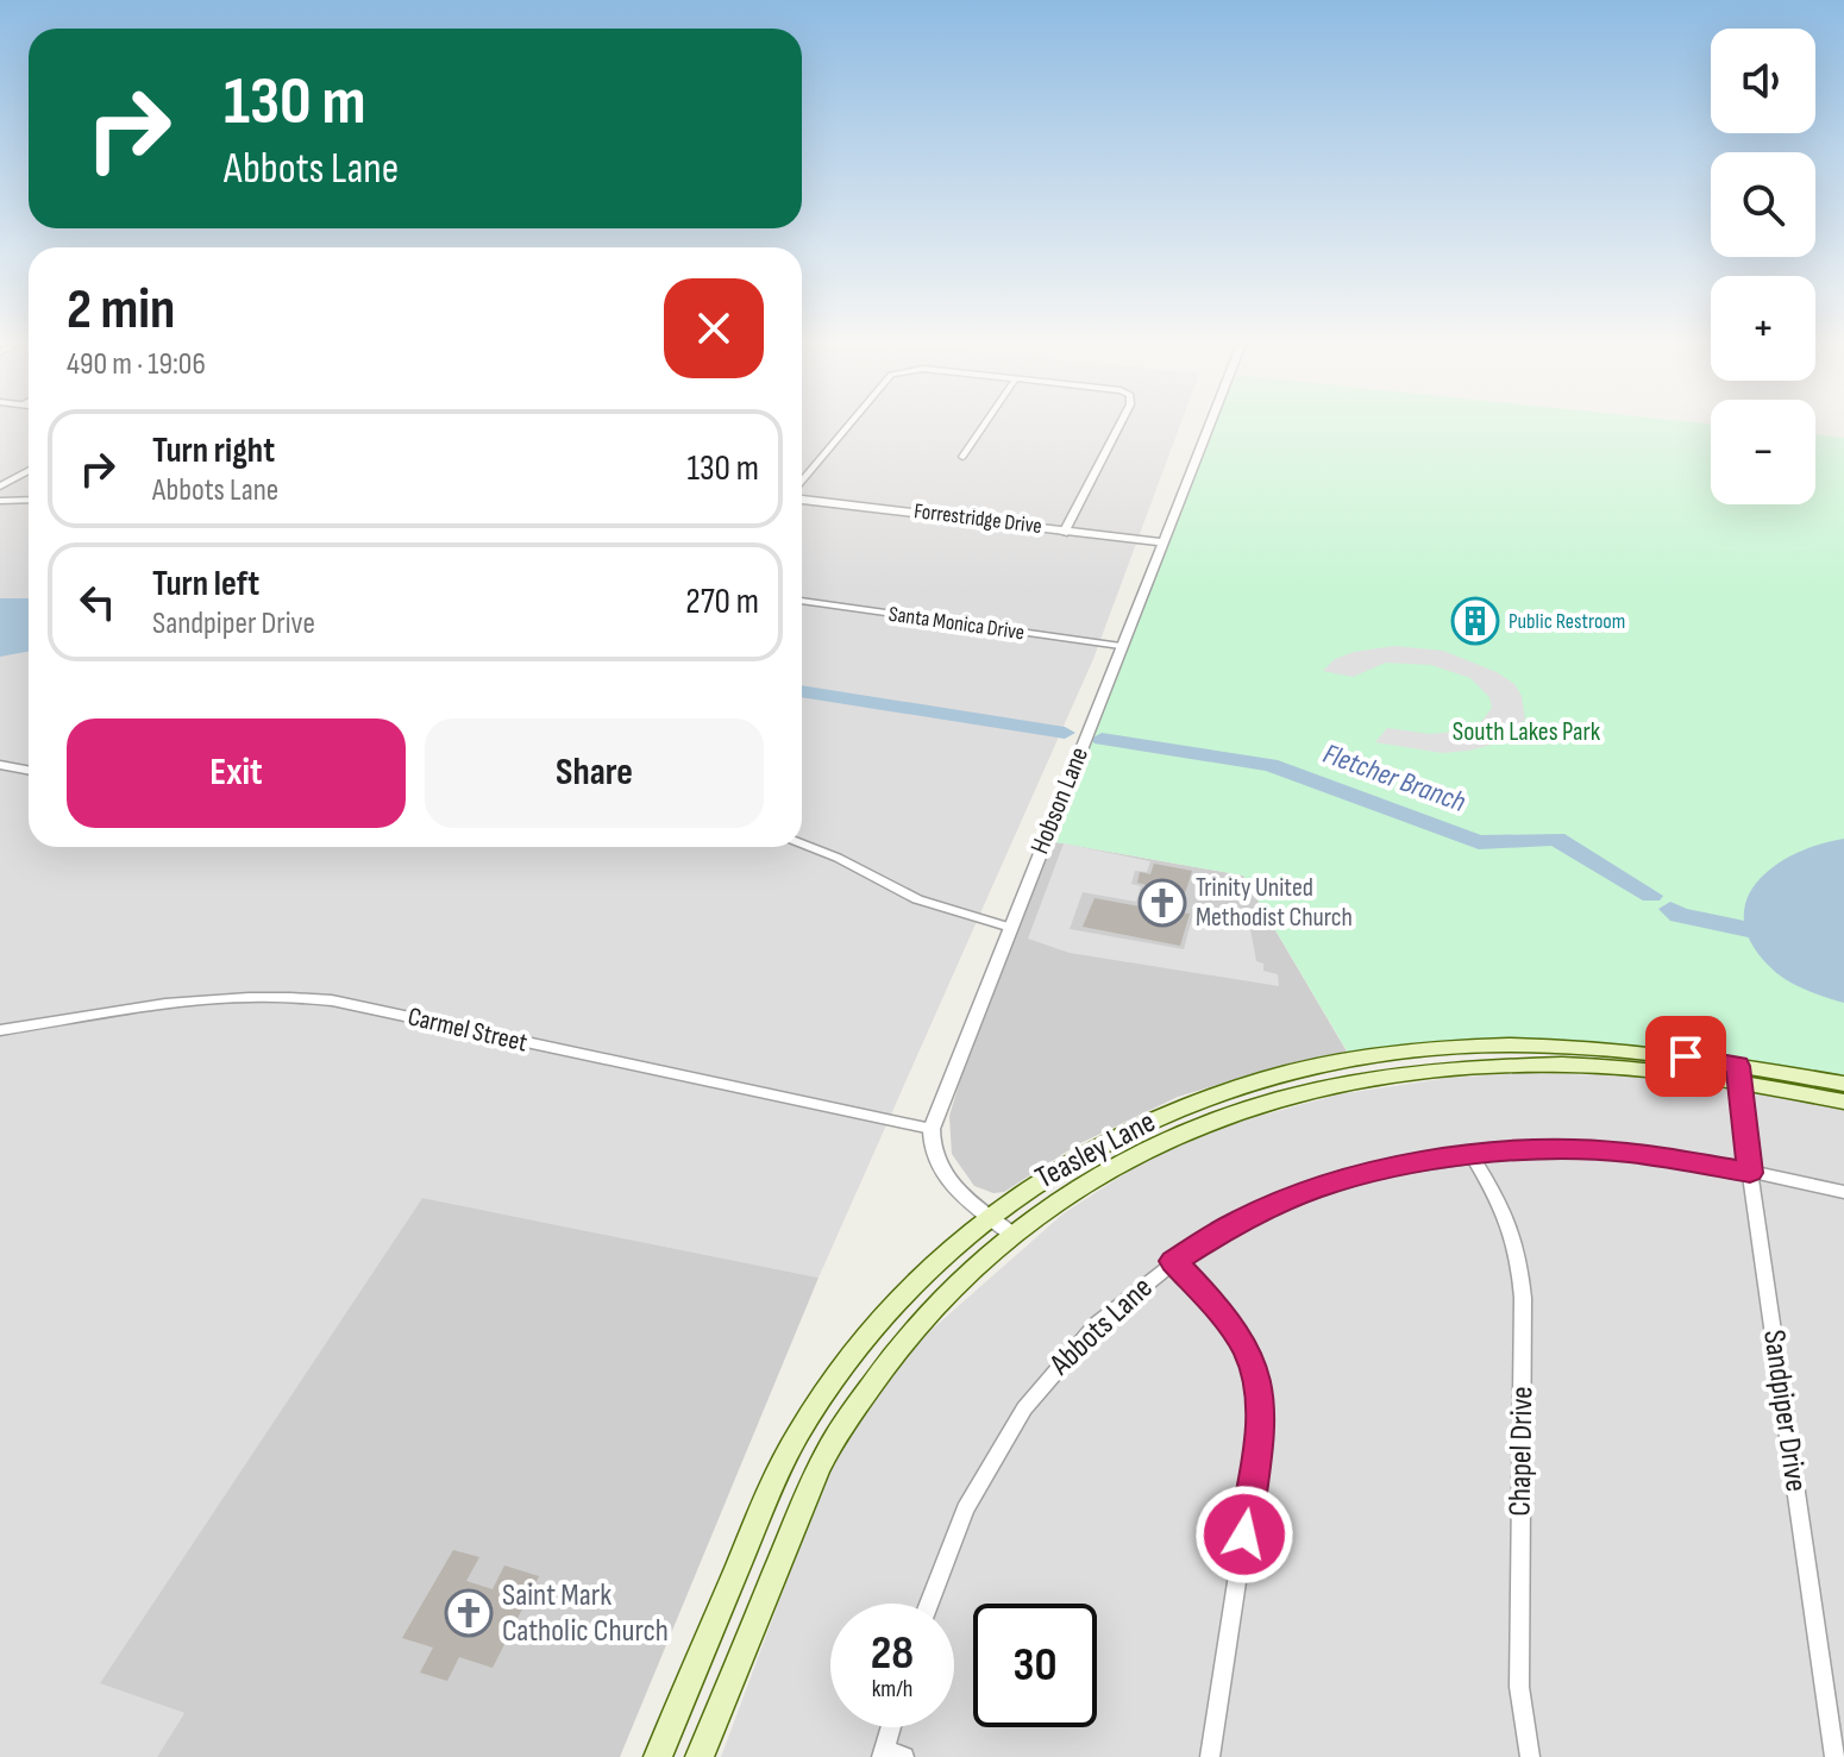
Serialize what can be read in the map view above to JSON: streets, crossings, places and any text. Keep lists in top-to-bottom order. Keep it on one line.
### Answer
{"streets":{"main road":["Teasley Lane"],"street":["Forrestridge Drive","Santa Monica Drive","Hobson Lane","Carmel Street","Abbots Lane","Sandpiper Drive","Chapel Drive"]},"crossings":[["Forrestridge Drive","Hobson Lane"],["Santa Monica Drive","Hobson Lane"],["Hobson Lane","Carmel Street"],["Teasley Lane","Sandpiper Drive"],["Abbots Lane","Sandpiper Drive"],["Abbots Lane","Chapel Drive"]],"water":["Fletcher Branch"],"parks":["South Lakes Park"],"places":{"building":["Public Restroom"],"church":["Trinity United Methodist Church","Saint Mark Catholic Church"]},"page":{"map_buttons":["+","−"],"turn":["130 m","Abbots Lane"],"heading":["2 min","490 m · 19:06"],"list":[{"name":"Turn right","note":"Abbots Lane","value":"130 m"},{"name":"Turn left","note":"Sandpiper Drive","value":"270 m"}],"buttons":["Exit","Share"],"speed":"28 km/h","limit":"30"}}
